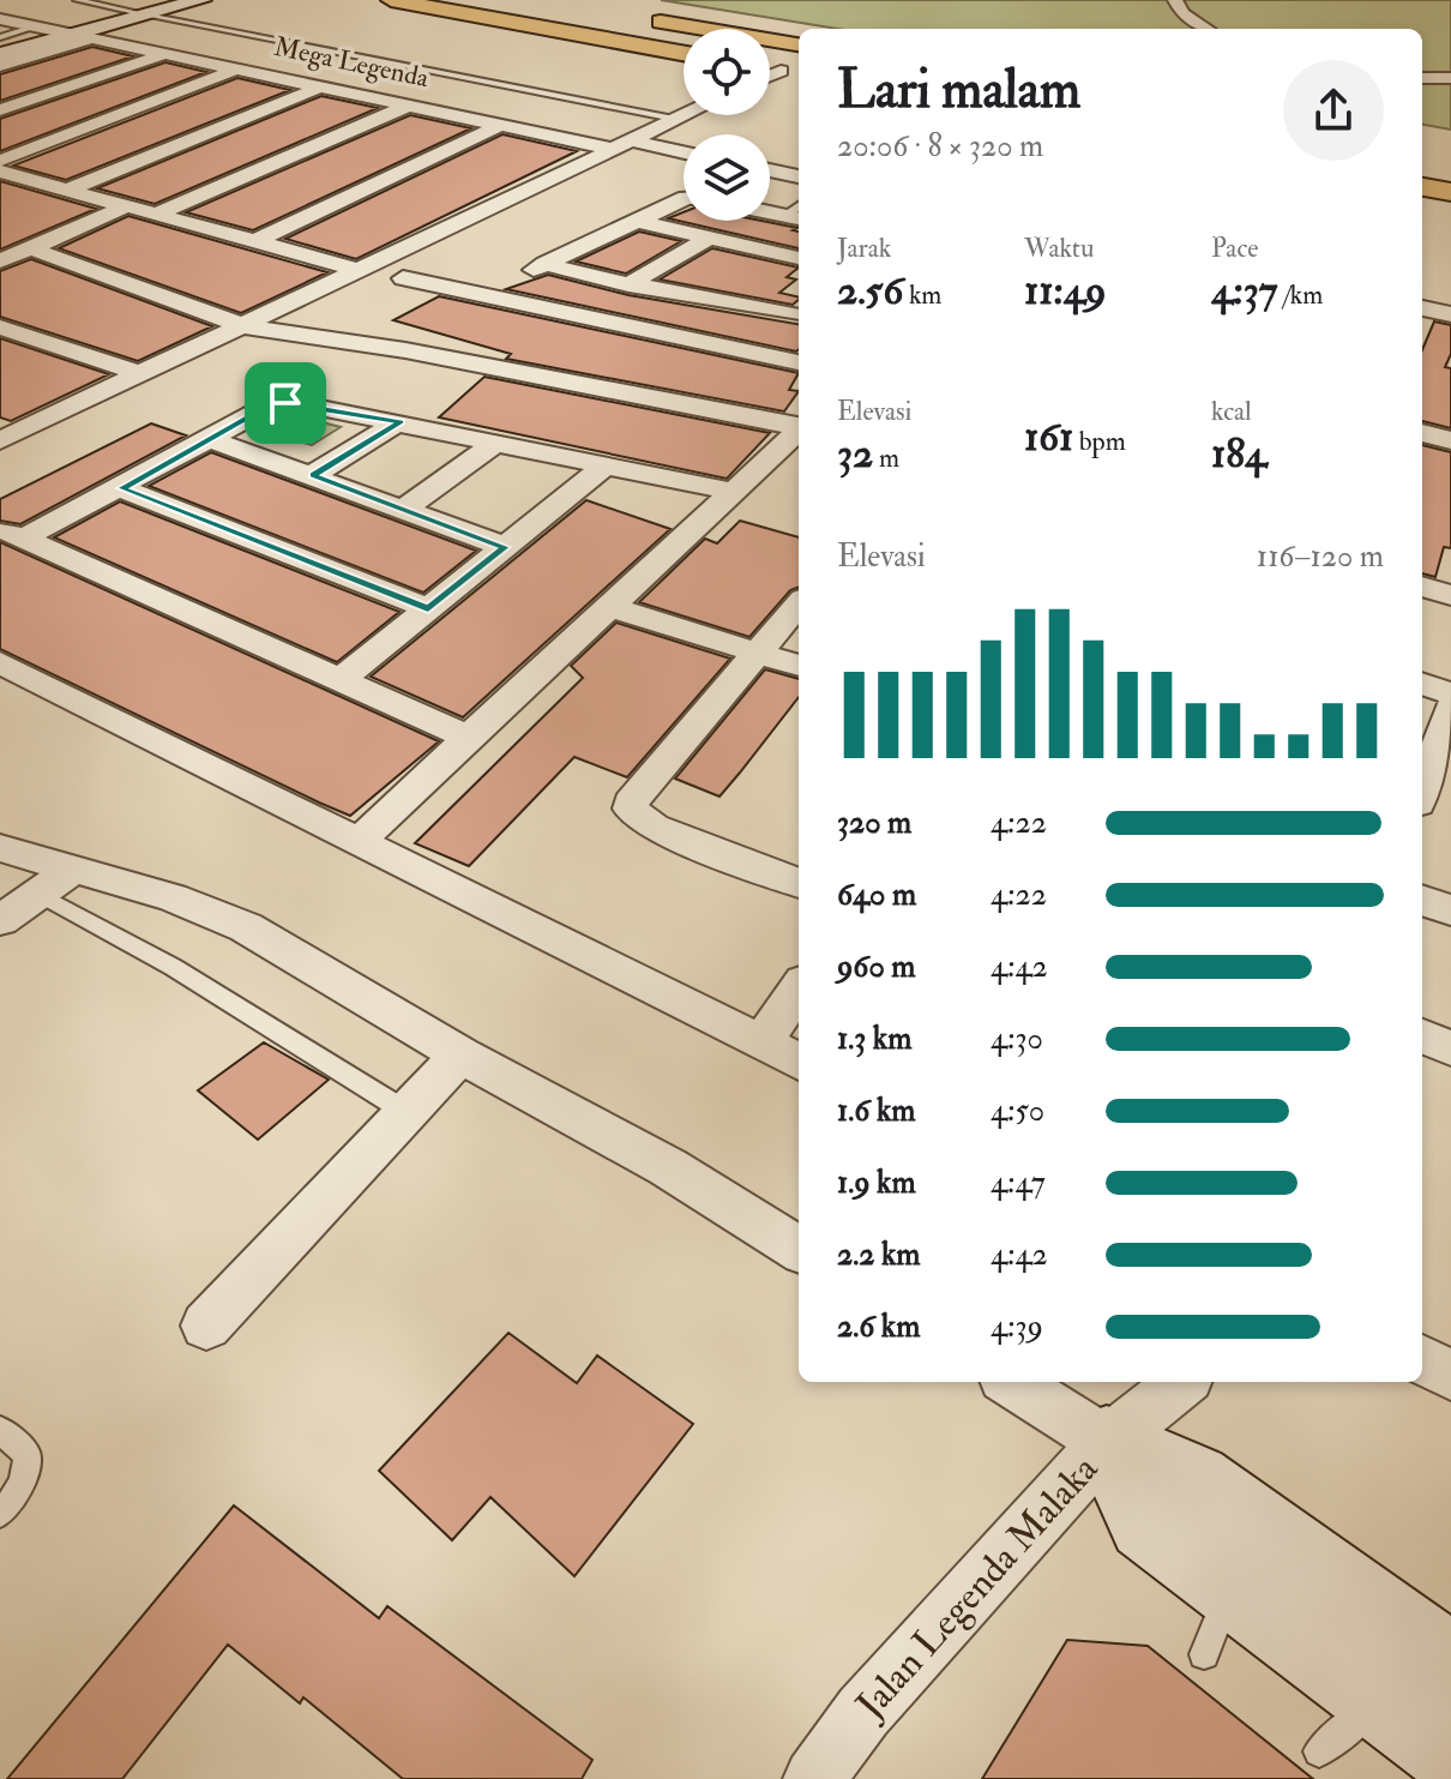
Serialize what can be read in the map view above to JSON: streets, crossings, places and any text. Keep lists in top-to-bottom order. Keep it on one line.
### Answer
{"streets":{"street":["Mega Legenda","Jalan Legenda Malaka"]},"page":{"heading":["Lari malam","20:06 · 8 × 320 m"],"stats":[["Jarak","2.56 km"],["Waktu","11:49"],["Pace","4:37 /km"],["Elevasi","32 m"],["161 bpm"],["kcal","184"]],"chart":["Elevasi","116–120 m"],"list":[{"name":"320 m","note":"4:22"},{"name":"640 m","note":"4:22"},{"name":"960 m","note":"4:42"},{"name":"1.3 km","note":"4:30"},{"name":"1.6 km","note":"4:50"},{"name":"1.9 km","note":"4:47"},{"name":"2.2 km","note":"4:42"},{"name":"2.6 km","note":"4:39"}]}}
